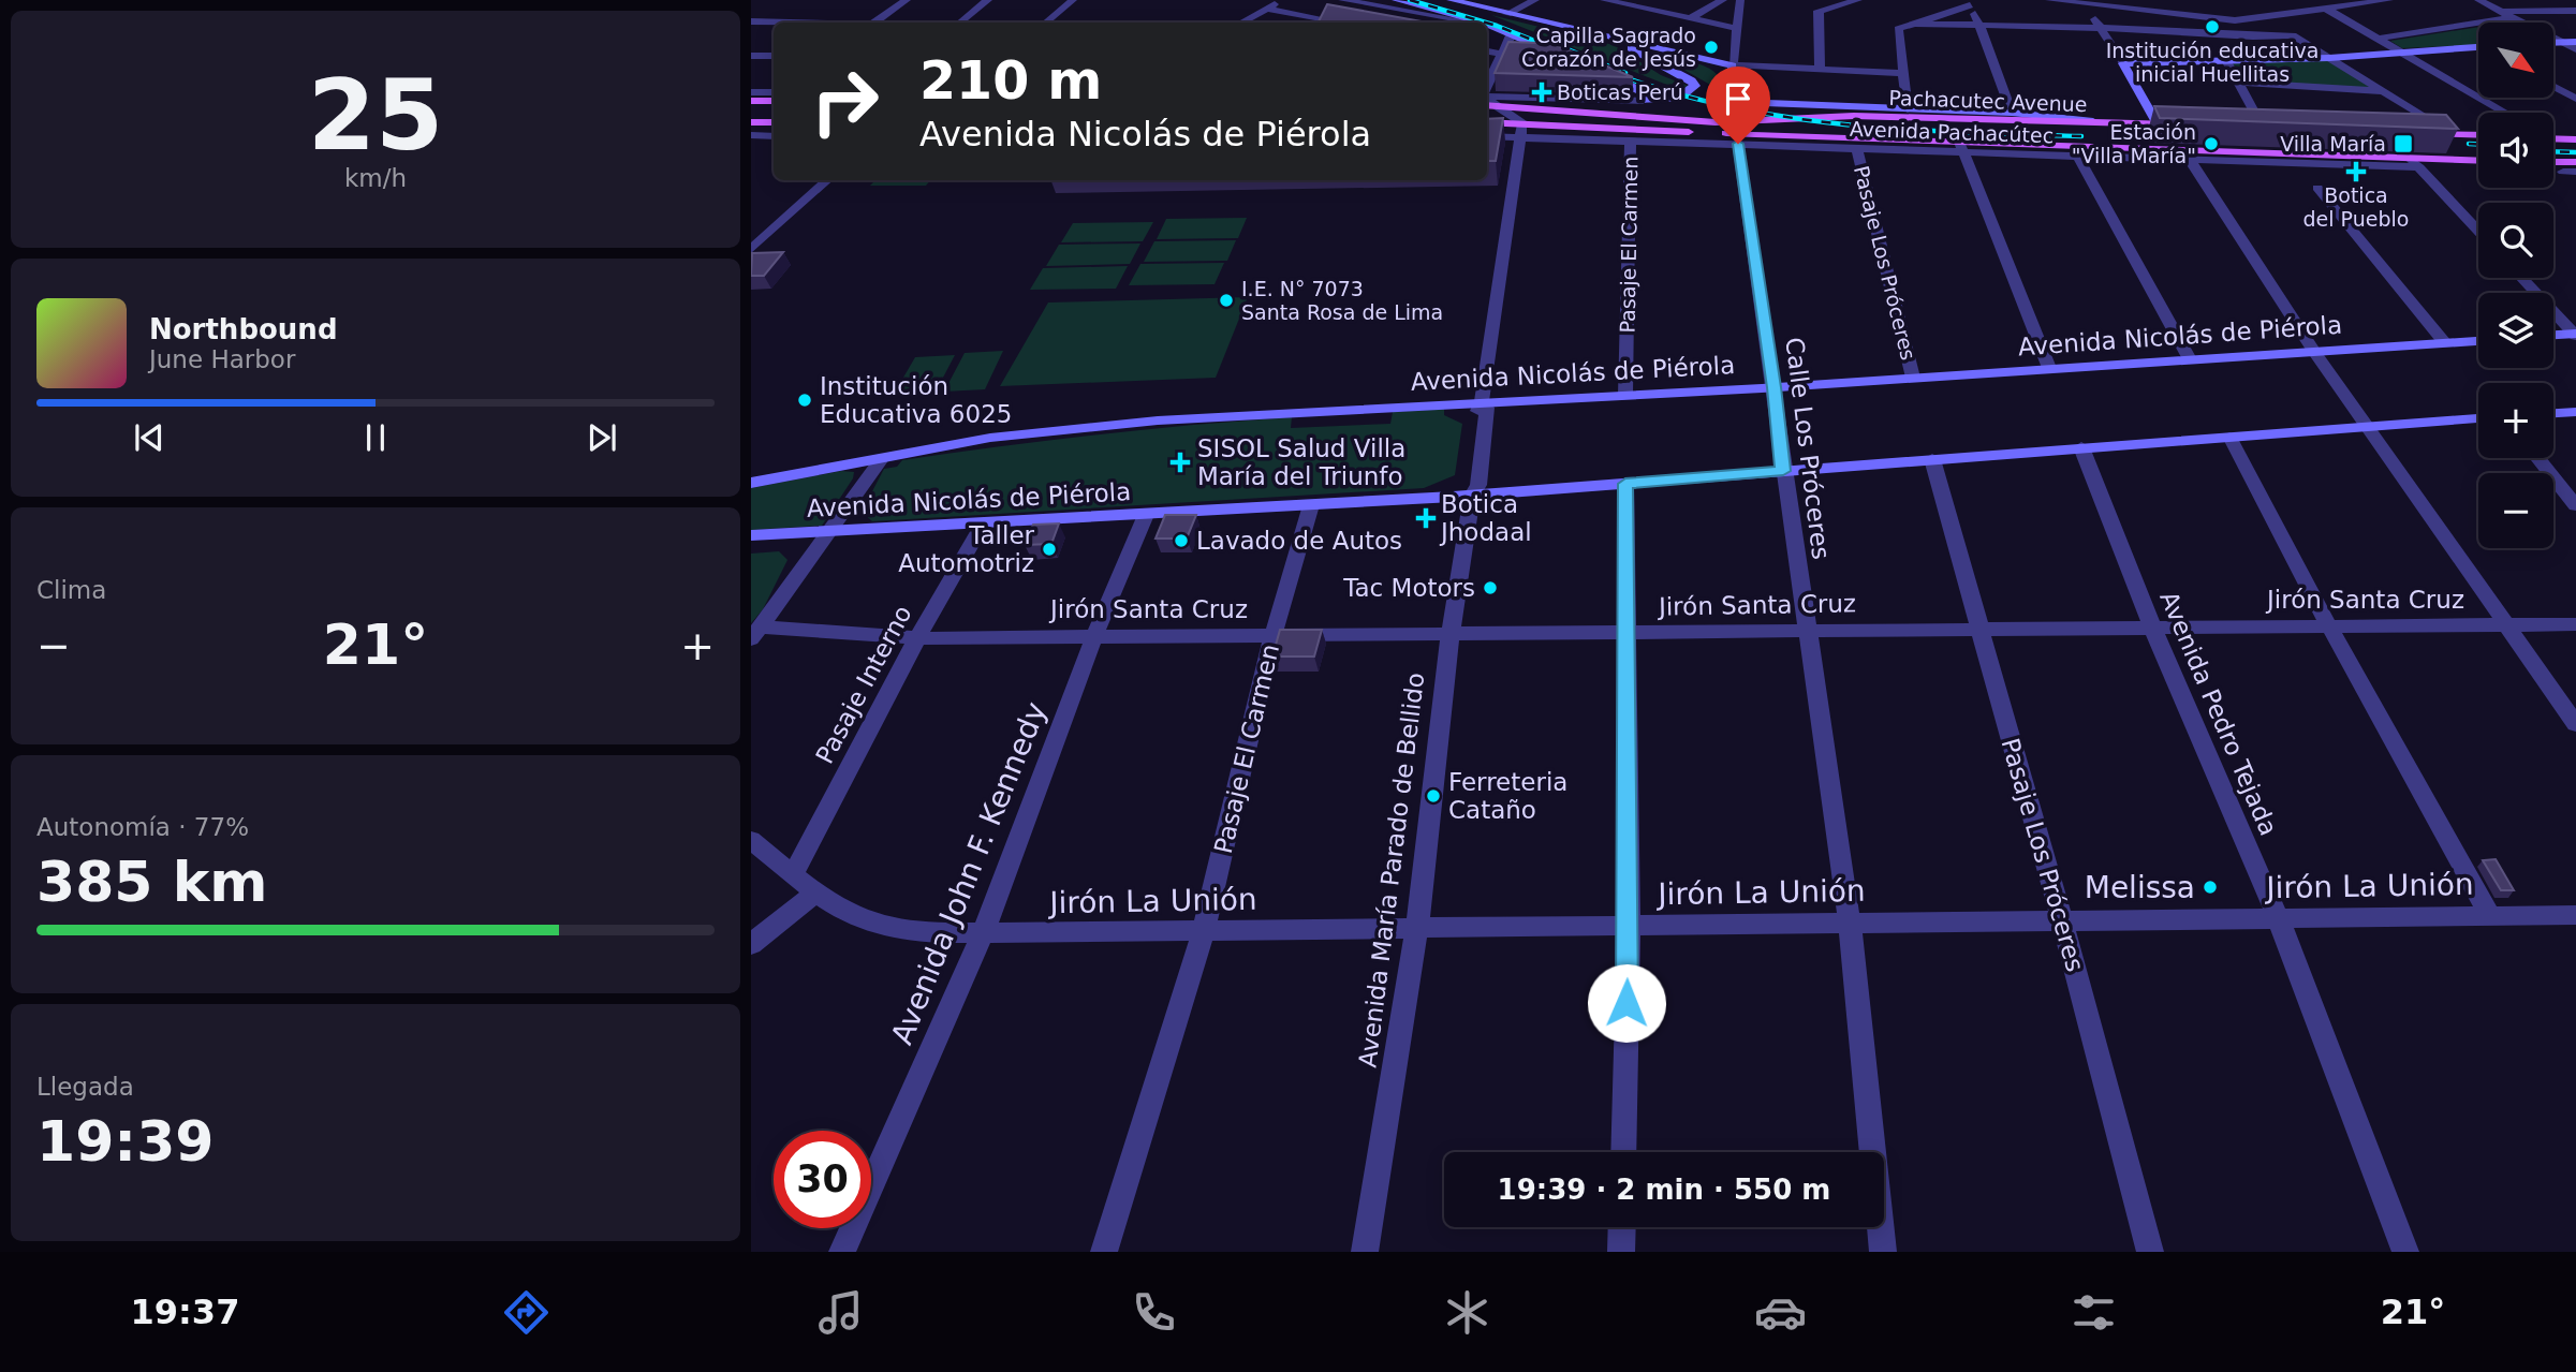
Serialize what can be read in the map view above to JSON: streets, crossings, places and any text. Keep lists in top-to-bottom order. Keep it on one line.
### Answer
{"streets":{"main road":["Pachacutec Avenue","Avenida Pachacútec","Avenida Nicolás de Piérola"],"street":["Pasaje El Carmen","Pasaje Los Próceres","Calle Los Próceres","Jirón Santa Cruz","Pasaje Interno","Avenida Pedro Tejada","Avenida María Parado de Bellido","Avenida John F. Kennedy","Jirón La Unión"]},"crossings":[["Pachacutec Avenue","Avenida Pachacútec"],["Pachacutec Avenue","Avenida María Parado de Bellido"],["Avenida Pachacútec","Pasaje El Carmen"],["Avenida Pachacútec","Pasaje Los Próceres"],["Avenida Pachacútec","Calle Los Próceres"],["Avenida Pachacútec","Avenida María Parado de Bellido"],["Pasaje El Carmen","Avenida Nicolás de Piérola"],["Pasaje El Carmen","Jirón Santa Cruz"],["Pasaje El Carmen","Jirón La Unión"],["Pasaje Los Próceres","Avenida Nicolás de Piérola"],["Pasaje Los Próceres","Jirón Santa Cruz"],["Pasaje Los Próceres","Jirón La Unión"],["Avenida Nicolás de Piérola","Calle Los Próceres"],["Avenida Nicolás de Piérola","Pasaje Interno"],["Avenida Nicolás de Piérola","Avenida Pedro Tejada"],["Avenida Nicolás de Piérola","Avenida María Parado de Bellido"],["Avenida Nicolás de Piérola","Avenida John F. Kennedy"],["Calle Los Próceres","Jirón Santa Cruz"],["Calle Los Próceres","Jirón La Unión"],["Jirón Santa Cruz","Pasaje Interno"],["Jirón Santa Cruz","Avenida Pedro Tejada"],["Jirón Santa Cruz","Avenida María Parado de Bellido"],["Jirón Santa Cruz","Avenida John F. Kennedy"],["Pasaje Interno","Jirón La Unión"],["Avenida Pedro Tejada","Jirón La Unión"],["Avenida María Parado de Bellido","Jirón La Unión"],["Avenida John F. Kennedy","Jirón La Unión"]],"places":{"other":["Institución educativa inicial Huellitas","Capilla Sagrado Corazón de Jesús","Estación \"Villa María\"","I.E. N° 7073 Santa Rosa de Lima","Institución Educativa 6025","Lavado de Autos","Taller Automotriz","Tac Motors","Ferreteria Cataño","Melissa"],"health":["Boticas Perú","Botica del Pueblo","SISOL Salud Villa María del Triunfo","Botica Jhodaal"],"transit":["Villa María"]},"north":"bottom right","page":{"tile":[["25","km/h"],"Clima",["Autonomía · 77%","385 km"],["Llegada","19:39"]],"map_buttons":["+","−"],"turn":["210 m","Avenida Nicolás de Piérola"],"song":["Northbound","June Harbor"],"heat":["−","21°","+"],"limit":"30","trip":"19:39 · 2 min · 550 m","tabs":["19:37","21°"]}}
